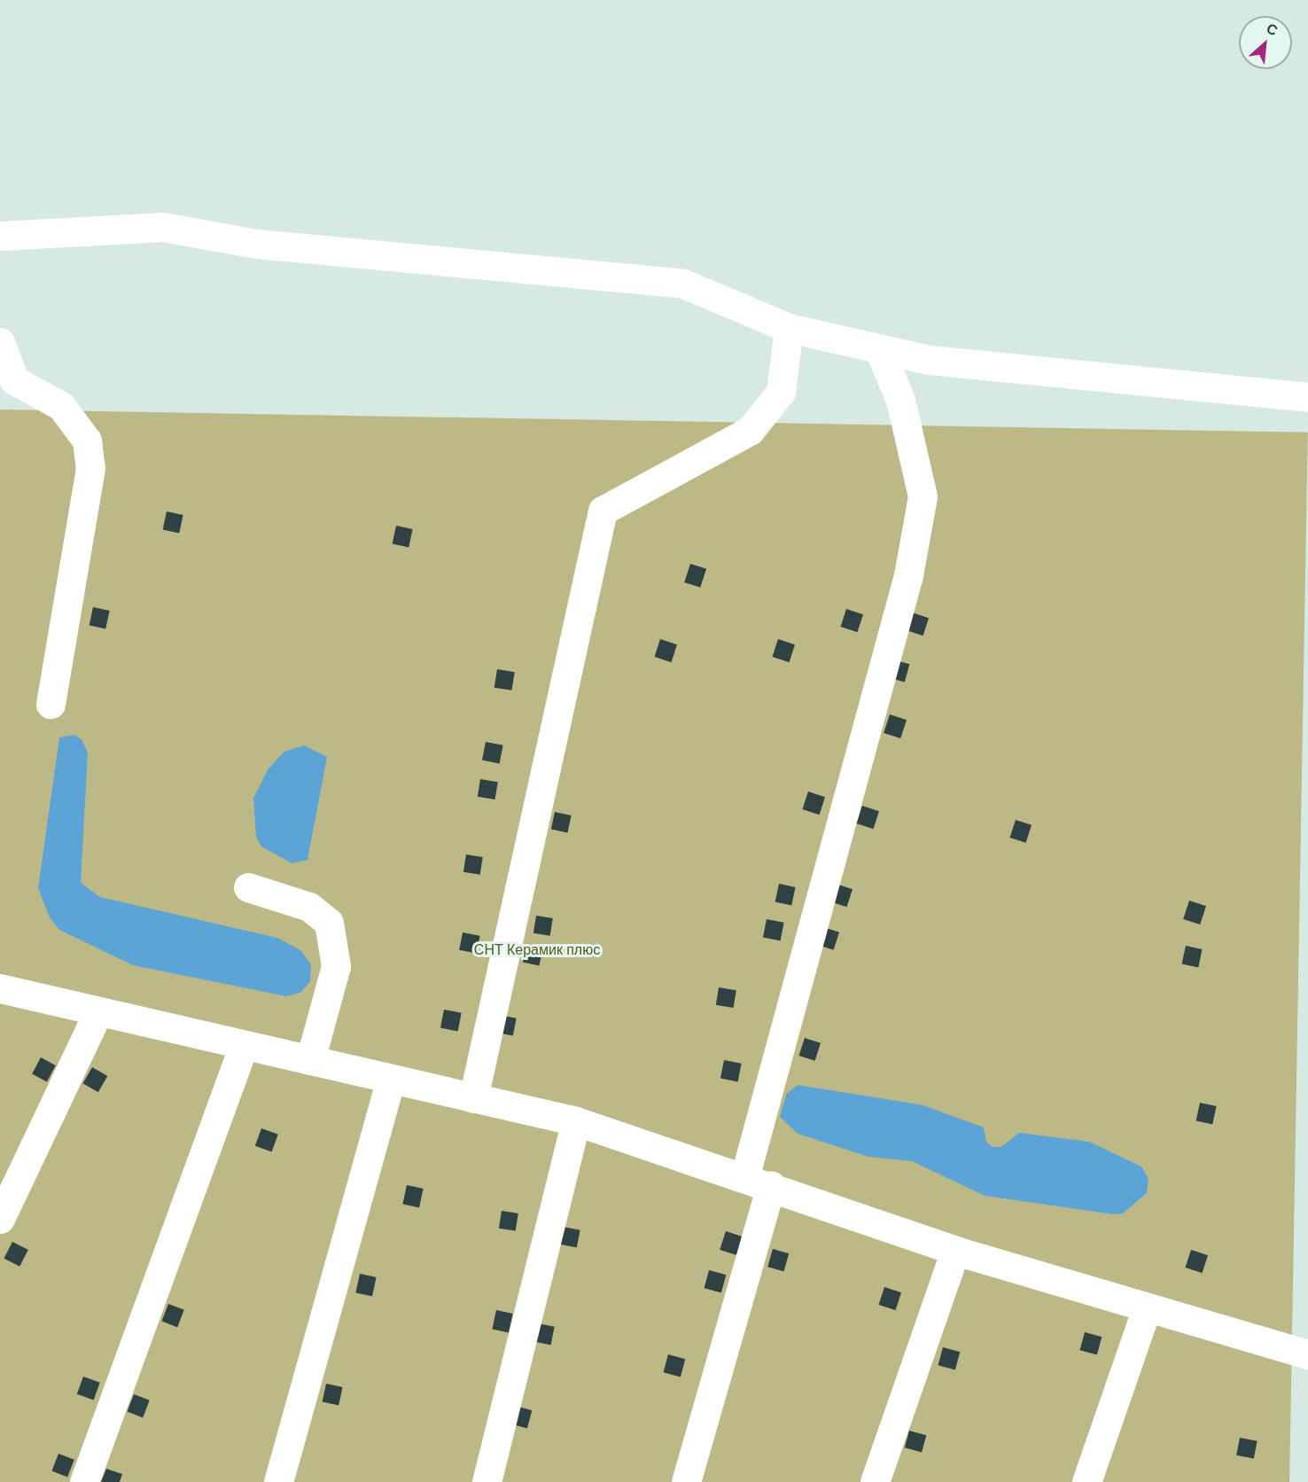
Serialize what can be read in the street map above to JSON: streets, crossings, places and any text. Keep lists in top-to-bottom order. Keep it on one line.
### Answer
{"parks":["СНТ Керамик плюс"],"north":"top right"}
